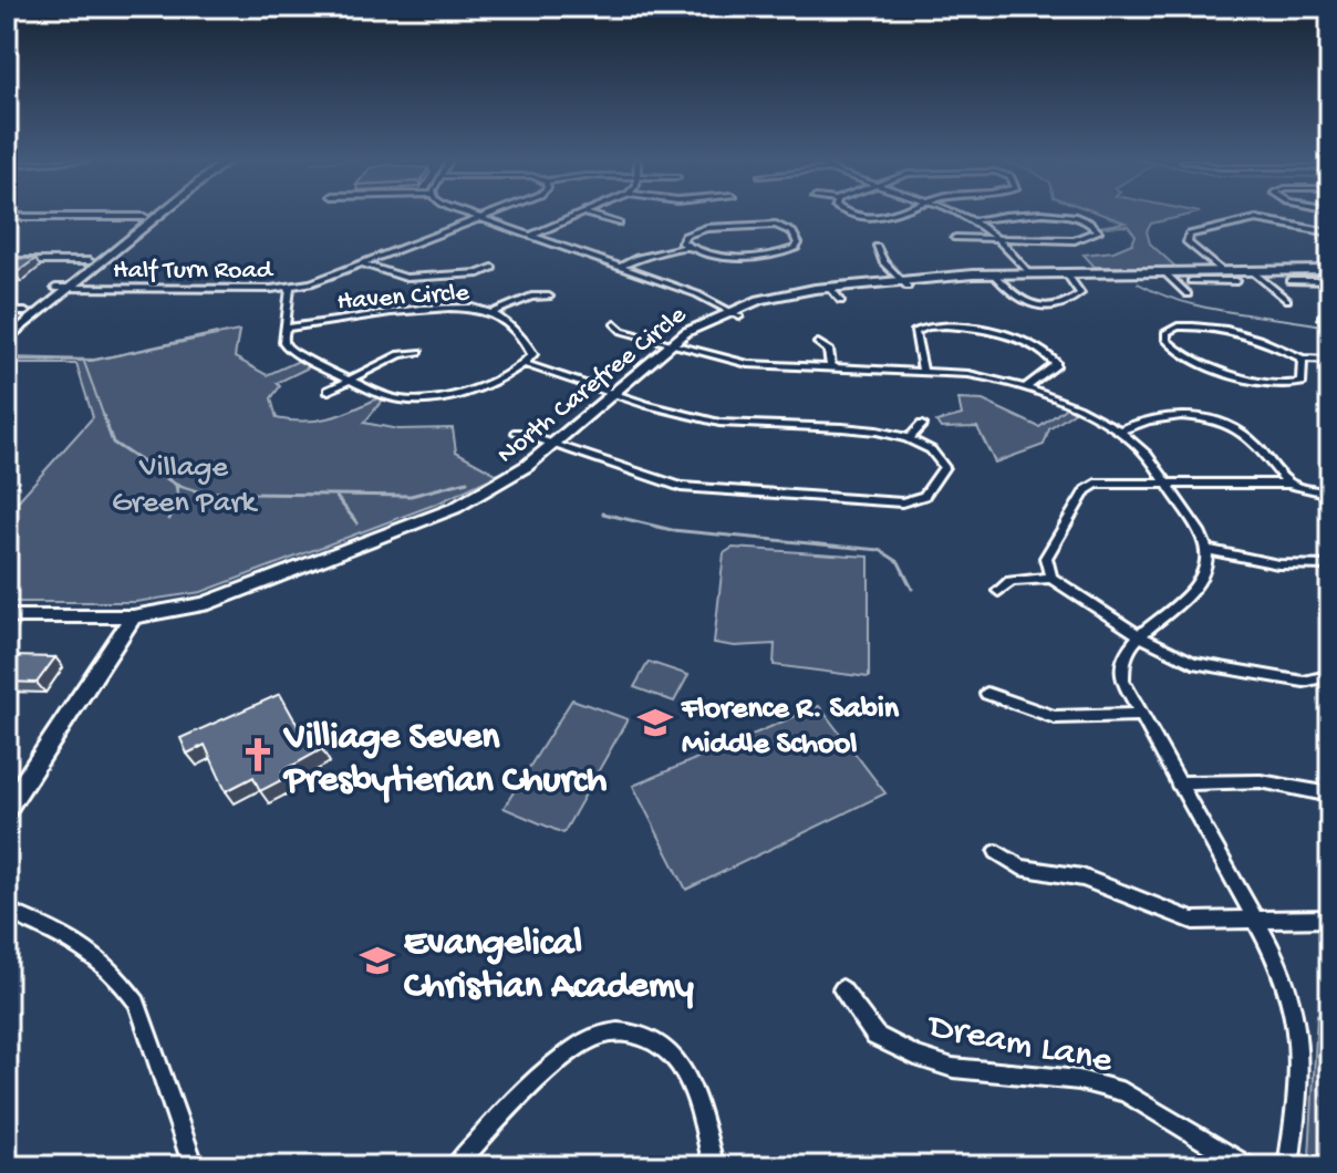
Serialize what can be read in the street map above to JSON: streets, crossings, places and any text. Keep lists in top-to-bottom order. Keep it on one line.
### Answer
{"streets":{"main road":["North Carefree Circle"],"street":["Half Turn Road","Haven Circle","Dream Lane"]},"crossings":[["Half Turn Road","Haven Circle"]],"parks":["Village Green Park"],"places":{"school or university":["Florence R. Sabin Middle School","Evangelical Christian Academy"],"church":["Villiage Seven Presbytierian Church"]}}
